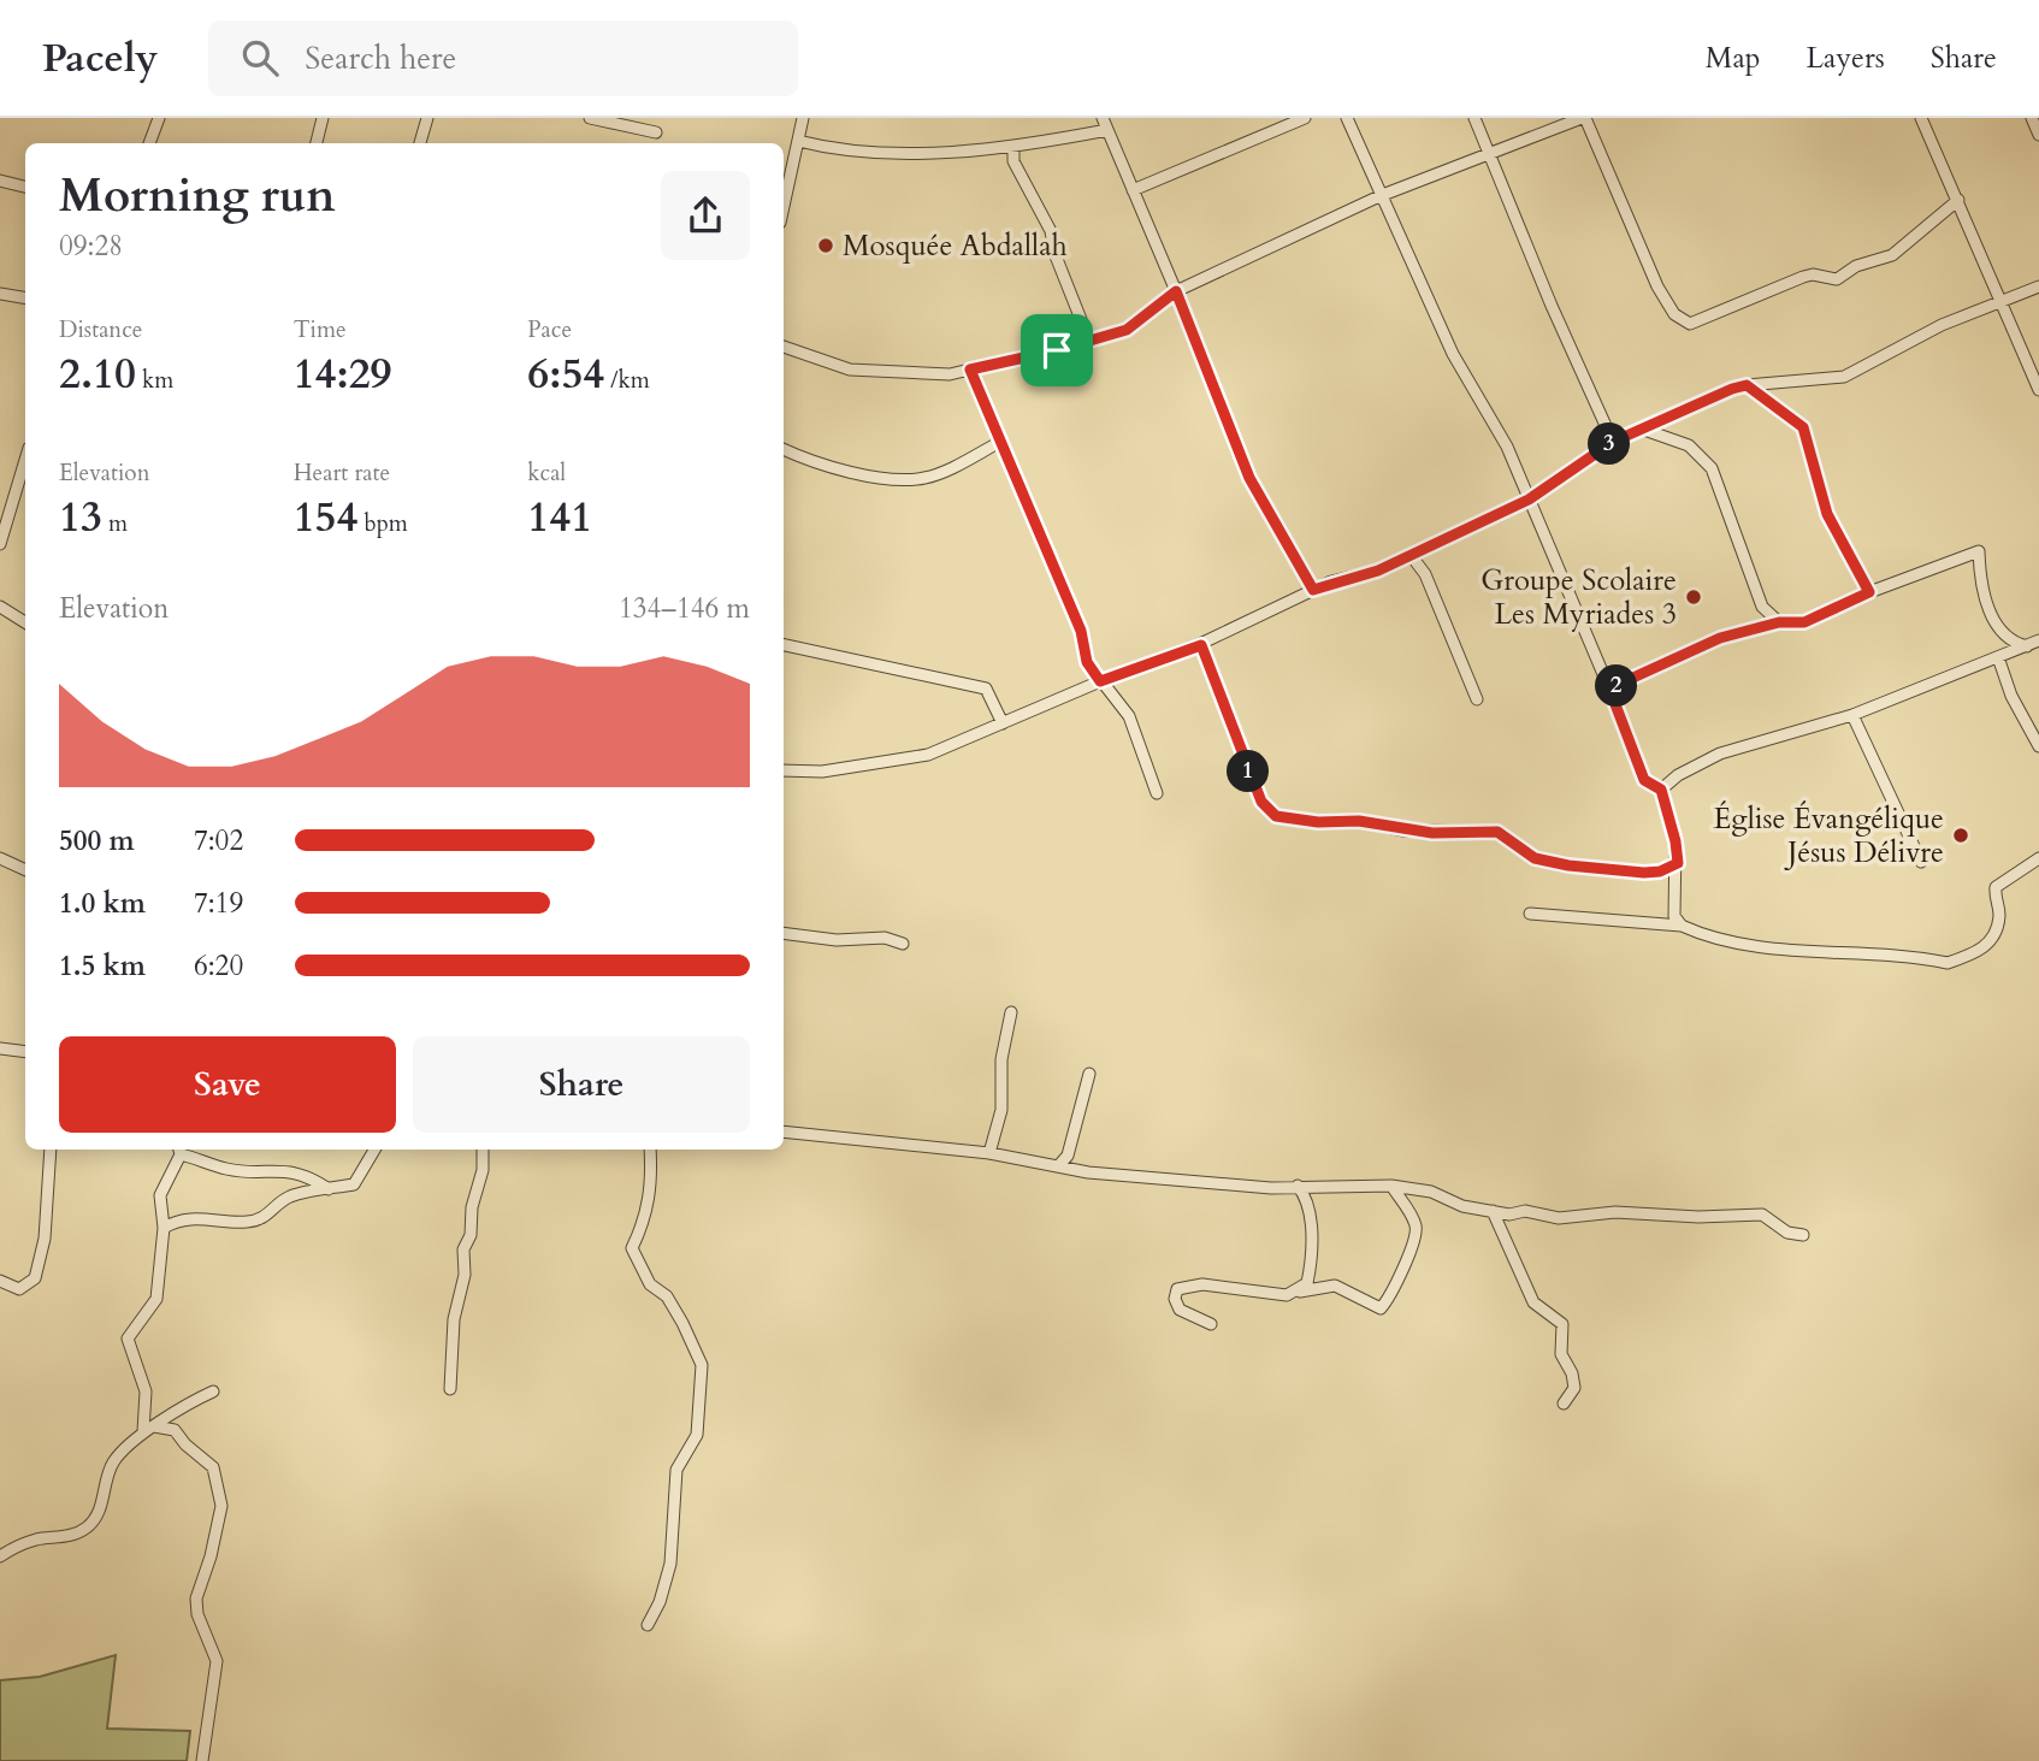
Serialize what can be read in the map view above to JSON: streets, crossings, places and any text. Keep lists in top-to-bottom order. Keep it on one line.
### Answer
{"places":["Mosquée Abdallah","Groupe Scolaire Les Myriades 3","Église Évangélique Jésus Délivre"],"page":{"header":"Pacely","search":"Search here","nav":["Map","Layers","Share"],"heading":["Morning run","09:28"],"stats":[["Distance","2.10 km"],["Time","14:29"],["Pace","6:54 /km"],["Elevation","13 m"],["Heart rate","154 bpm"],["kcal","141"]],"pins":["3","2","1"],"chart":["Elevation","134–146 m"],"list":[{"name":"500 m","note":"7:02"},{"name":"1.0 km","note":"7:19"},{"name":"1.5 km","note":"6:20"}],"buttons":["Save","Share"]}}
